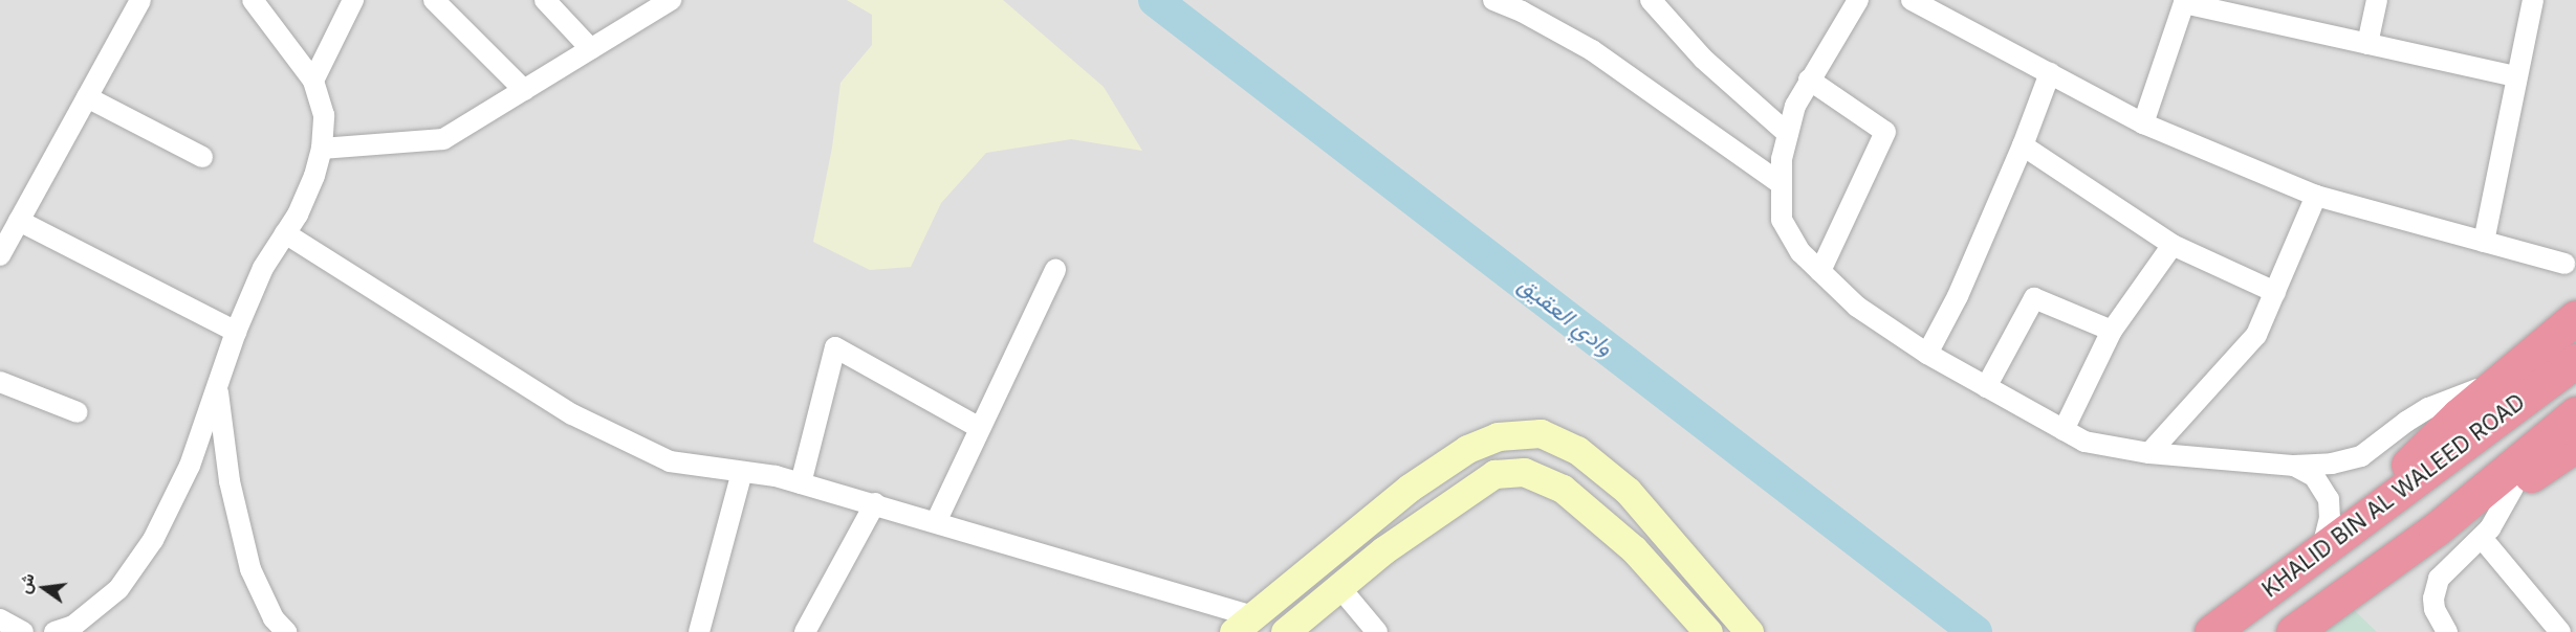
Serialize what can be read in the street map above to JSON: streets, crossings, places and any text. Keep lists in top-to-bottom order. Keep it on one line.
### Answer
{"streets":{"highway":["KHALID BIN AL WALEED ROAD"]},"water":["وادي العقيق"],"north":"left"}
